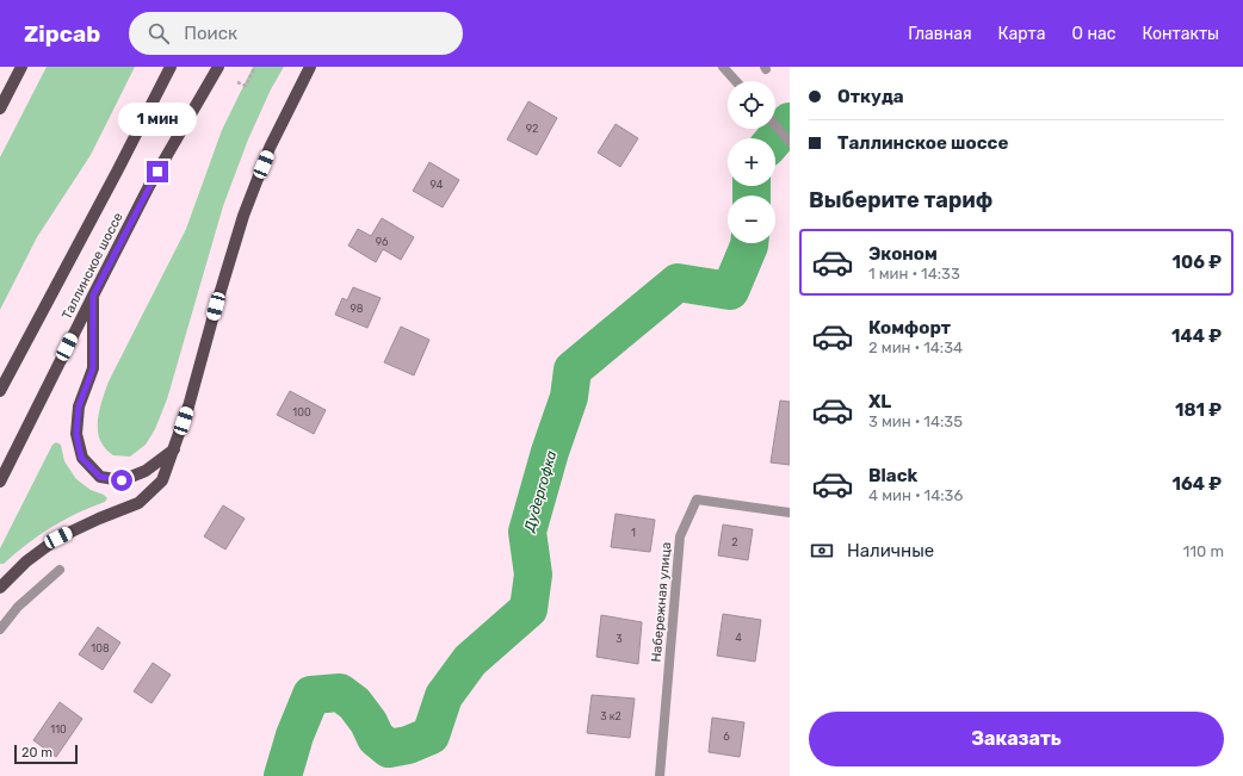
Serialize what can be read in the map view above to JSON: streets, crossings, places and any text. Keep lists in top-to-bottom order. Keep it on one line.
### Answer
{"streets":{"main road":["Таллинское шоссе"],"street":["Набережная улица"]},"water":["Дудергофка"],"house_numbers":["92","94","96","98","100","1","2","4","3","108","3 к2","110","6"],"scale_bar":"20 m","page":{"header":"Zipcab","search":"Поиск","nav":["Главная","Карта","О нас","Контакты"],"banner":["Откуда","Таллинское шоссе"],"map_buttons":["+","−"],"bubble":"1 мин","heading":"Выберите тариф","list":[{"name":"Эконом","note":"1 мин · 14:33","value":"106 ₽"},{"name":"Комфорт","note":"2 мин · 14:34","value":"144 ₽"},{"name":"XL","note":"3 мин · 14:35","value":"181 ₽"},{"name":"Black","note":"4 мин · 14:36","value":"164 ₽"}],"pay":["Наличные","110 m"],"buttons":"Заказать","scale":"20 m"}}
